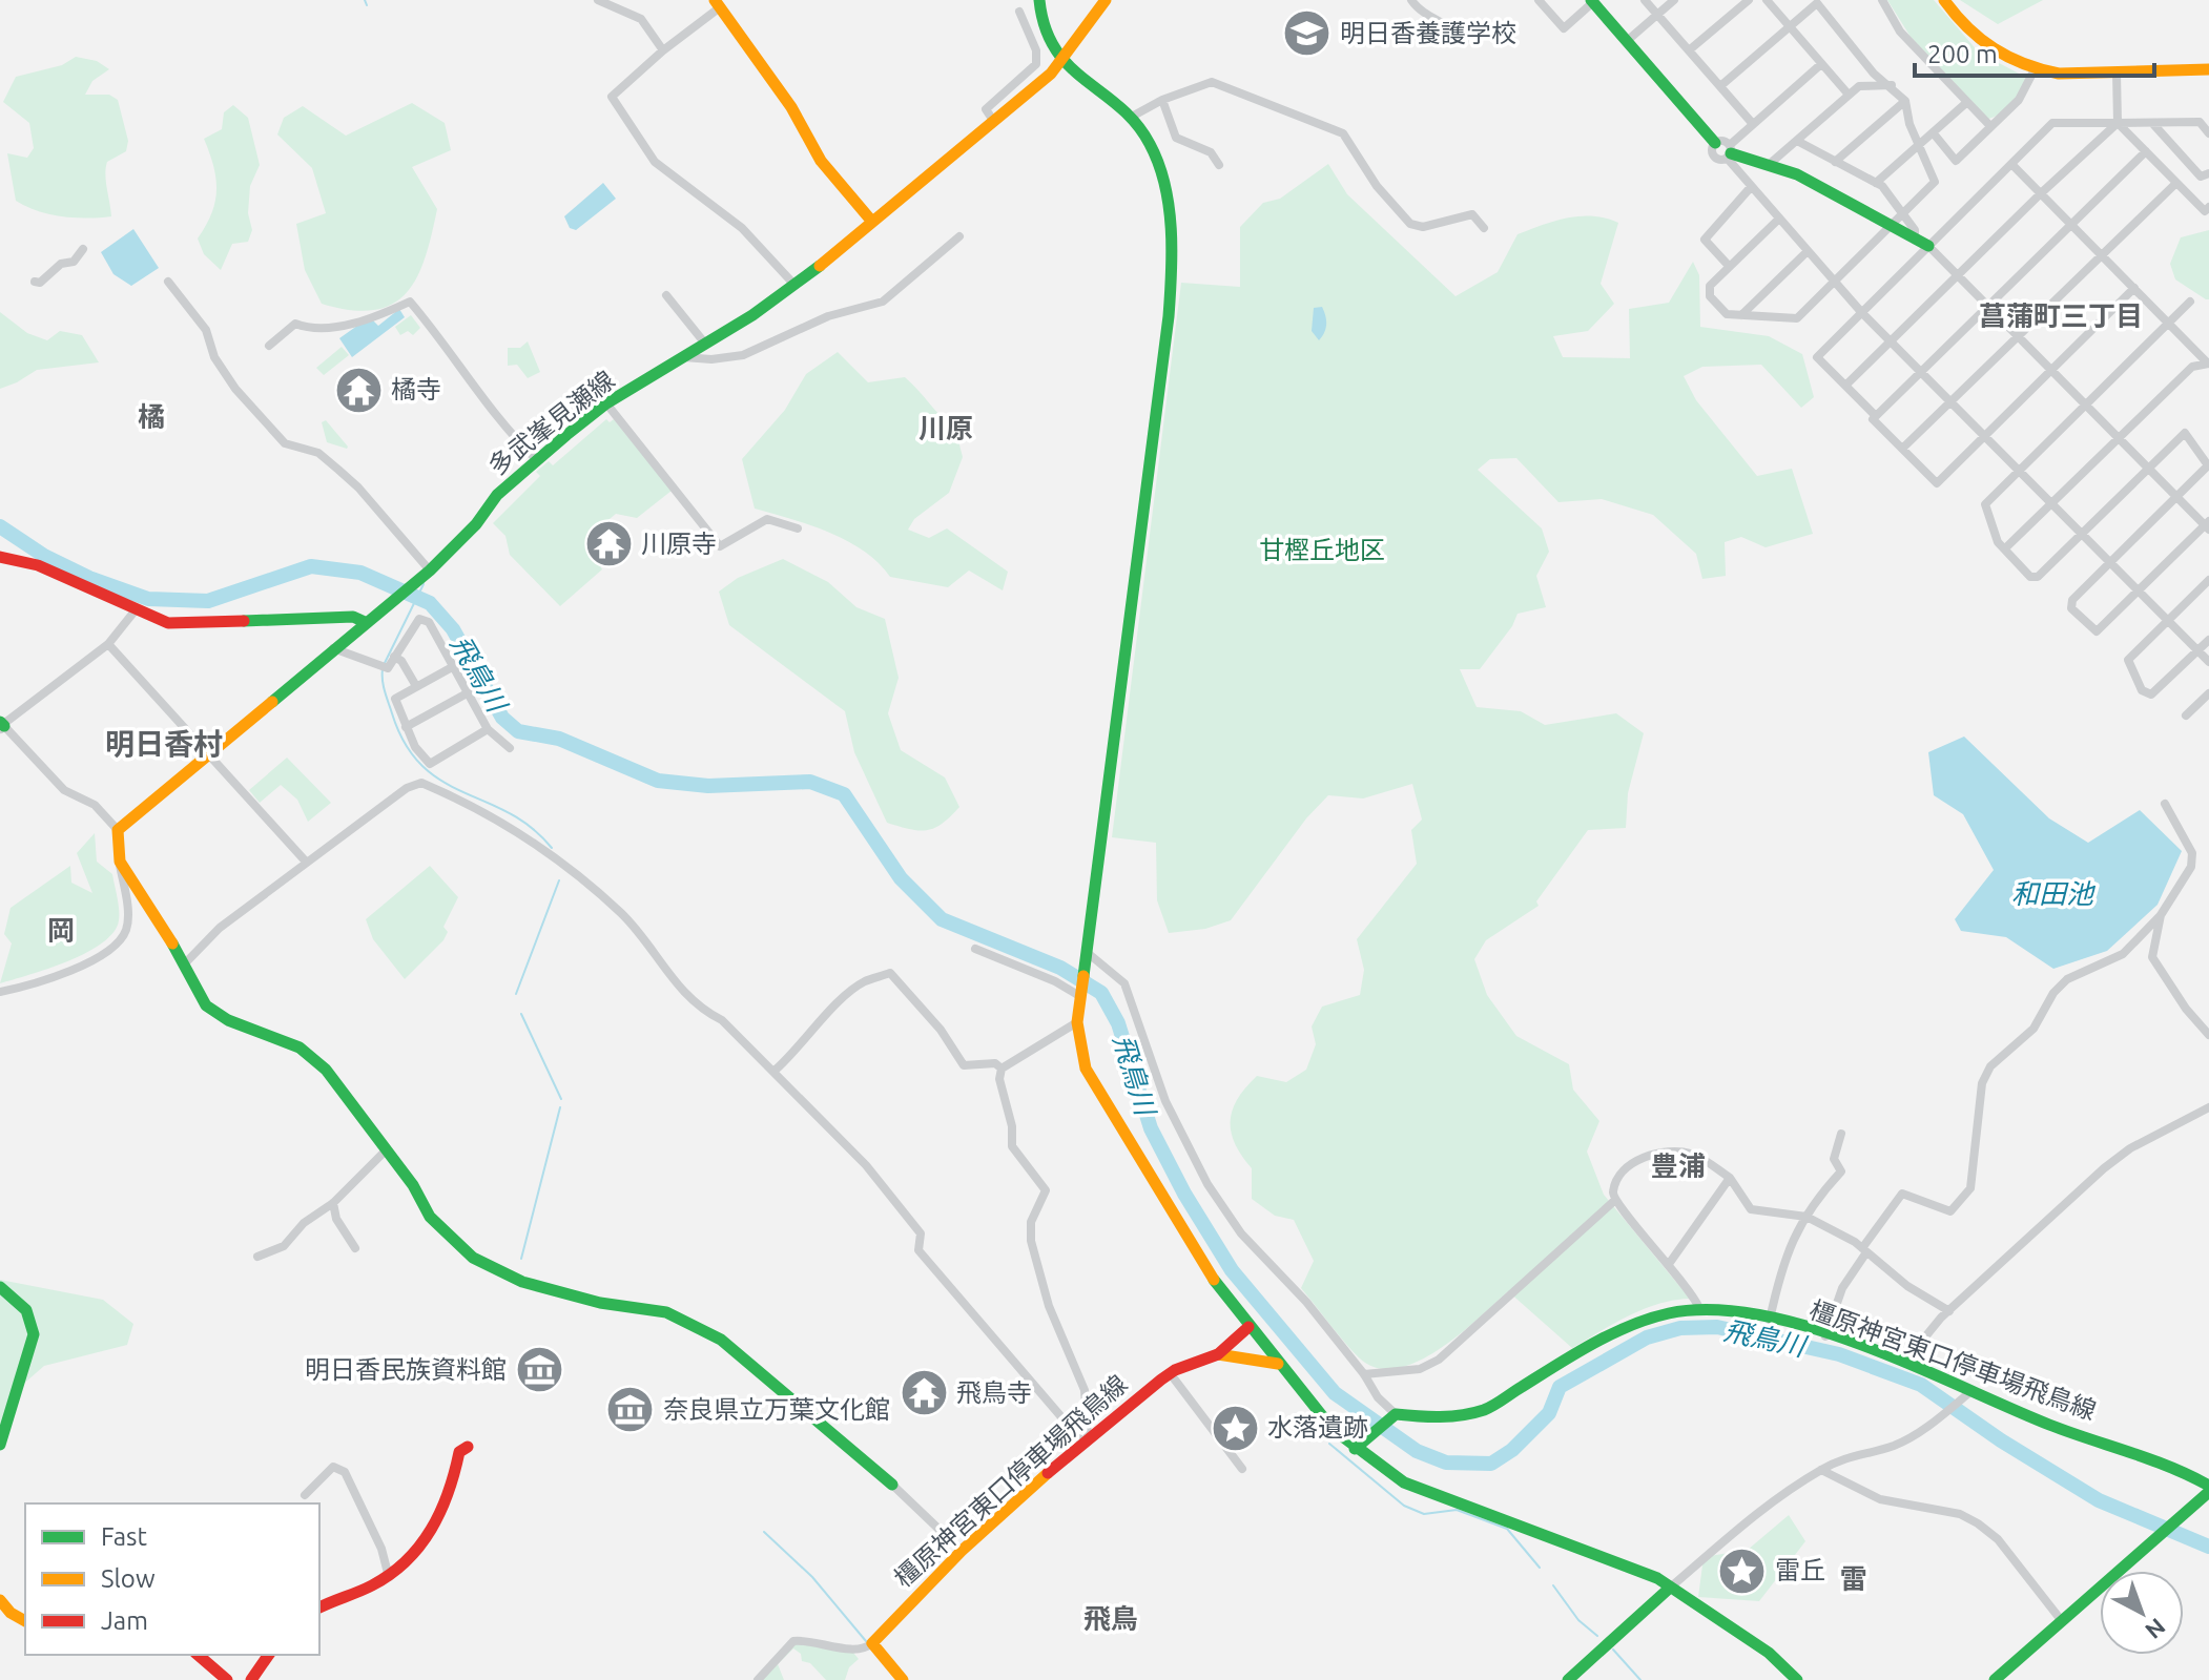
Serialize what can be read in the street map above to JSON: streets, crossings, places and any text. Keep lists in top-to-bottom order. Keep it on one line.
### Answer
{"streets":{"main road":["多武峯見瀬線","橿原神宮東口停車場飛鳥線"]},"districts":["菖蒲町三丁目","橘","川原","明日香村","岡","豊浦","雷","飛鳥"],"water":["飛鳥川","和田池"],"parks":["甘樫丘地区"],"places":{"school or university":["明日香養護学校"],"temple":["橘寺","川原寺","飛鳥寺"],"museum":["明日香民族資料館","奈良県立万葉文化館"],"place":["水落遺跡","雷丘"]},"legend":["Fast","Slow","Jam"],"scale_bar":"200 m","north":"bottom right"}
